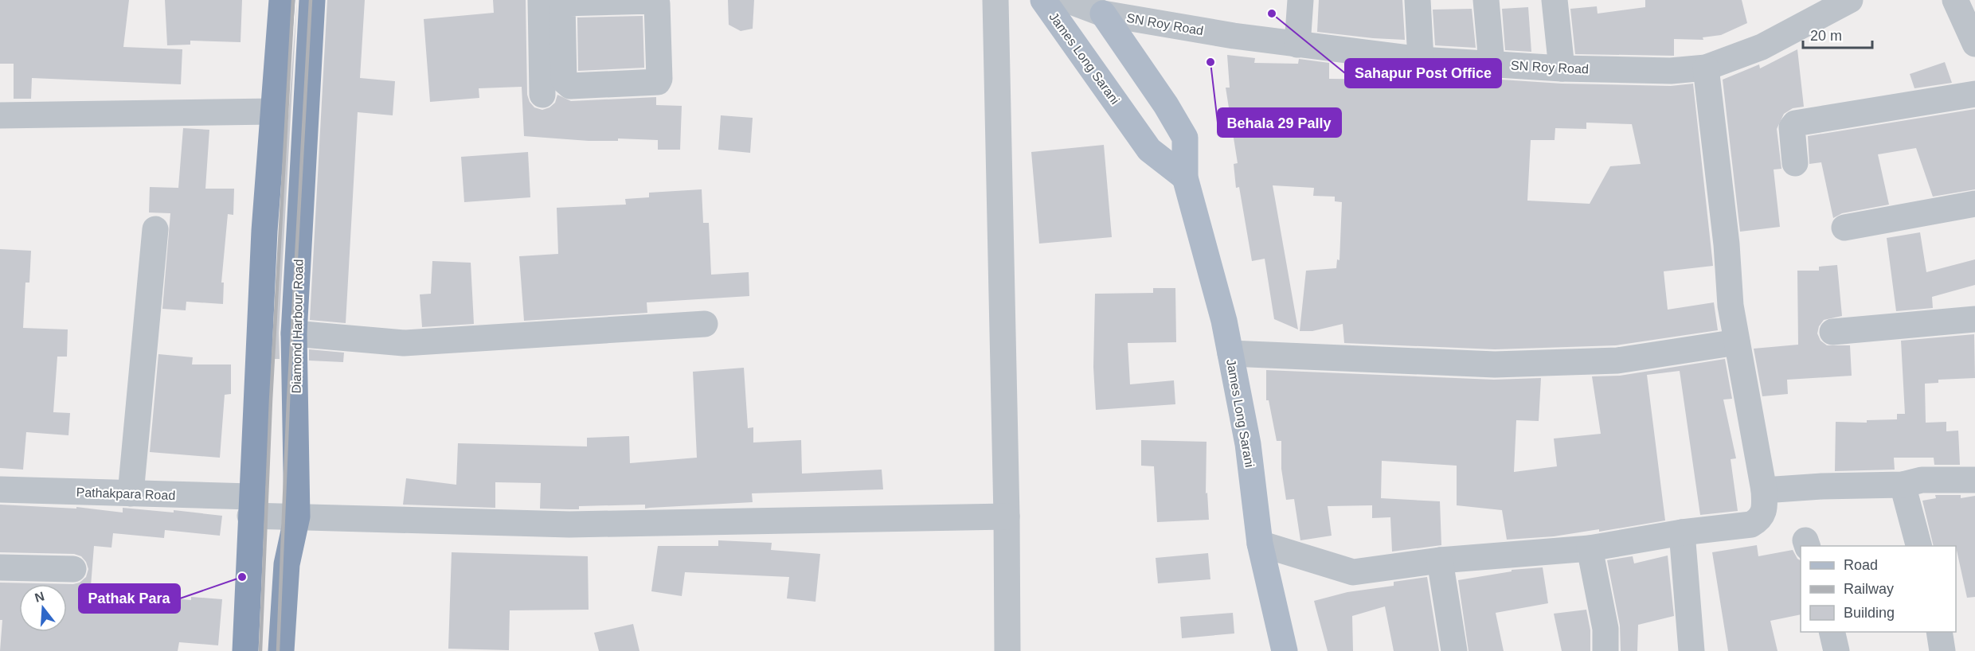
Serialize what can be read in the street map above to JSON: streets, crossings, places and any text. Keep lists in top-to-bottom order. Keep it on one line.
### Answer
{"streets":{"highway":["Diamond Harbour Road"],"main road":["James Long Sarani"],"street":["SN Roy Road","Pathakpara Road"]},"crossings":[["SN Roy Road","James Long Sarani"],["Diamond Harbour Road","Pathakpara Road"]],"places":["Sahapur Post Office","Behala 29 Pally","Pathak Para"],"legend":["Road","Railway","Building"],"scale_bar":"20 m","north":"top"}
